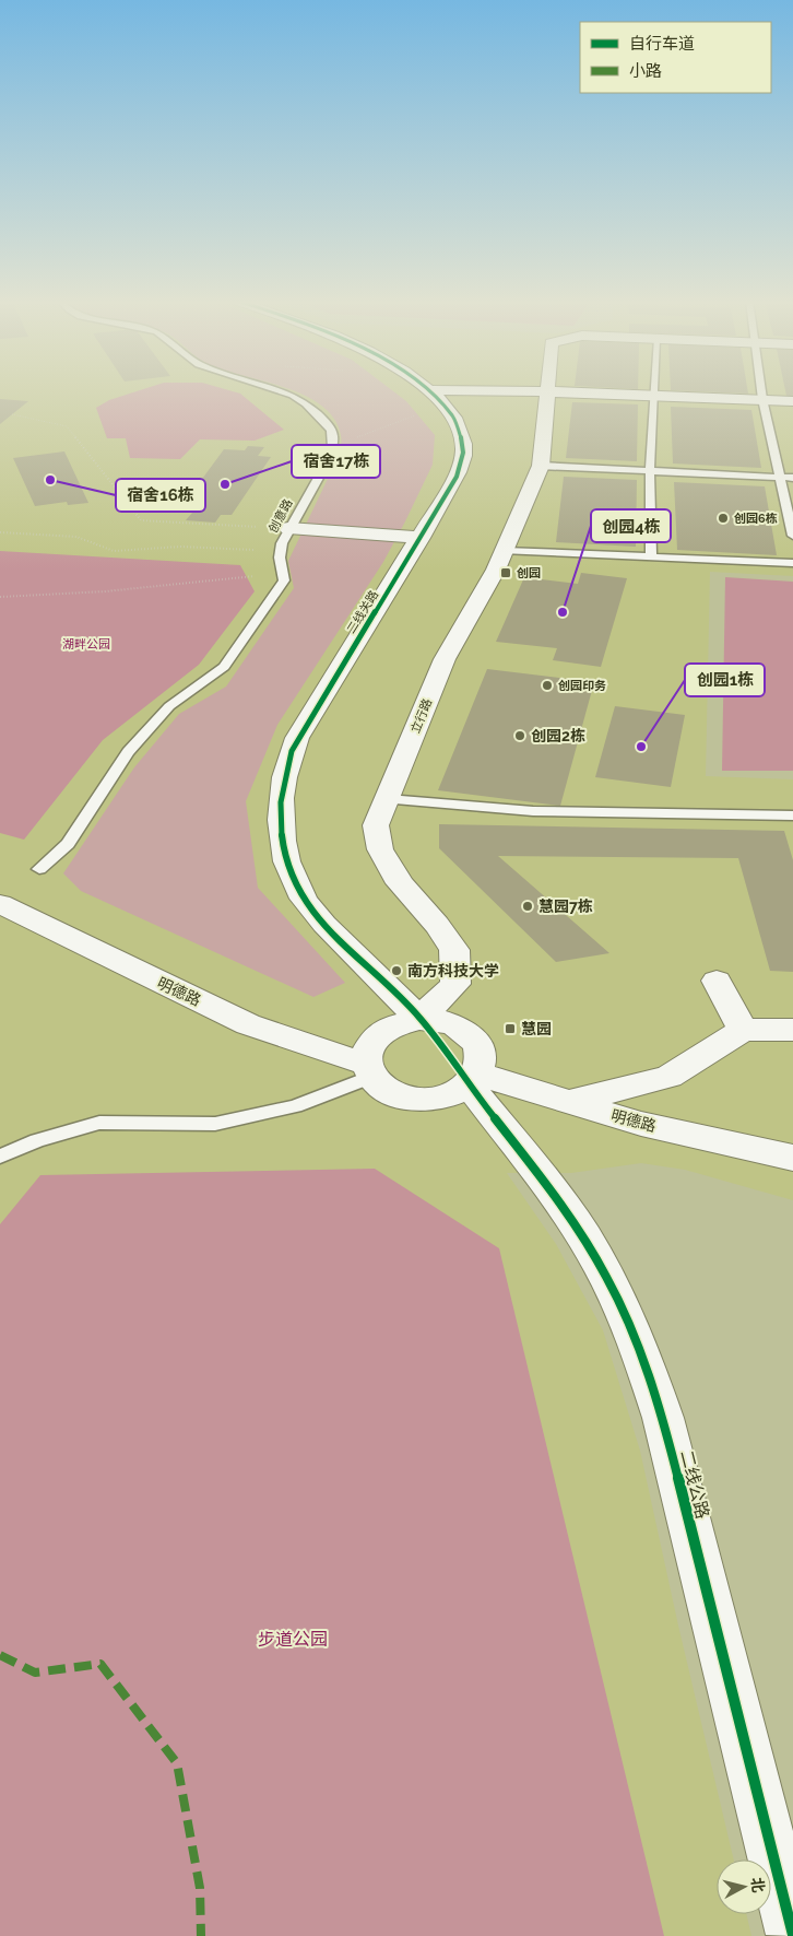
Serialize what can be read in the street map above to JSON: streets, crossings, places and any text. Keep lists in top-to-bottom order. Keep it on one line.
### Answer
{"streets":{"street":["二线关路","立行路","明德路","二线公路"],"lane":["创意路"]},"crossings":[["二线关路","立行路"],["二线关路","明德路"],["二线关路","二线公路"],["立行路","明德路"],["立行路","二线公路"],["明德路","二线公路"]],"parks":["湖畔公园","步道公园"],"places":{"other":["宿舍16栋","宿舍17栋","创园6栋","创园4栋","创园印务","创园2栋","创园1栋","慧园7栋","南方科技大学"],"transit":["创园","慧园"]},"legend":["自行车道","小路"],"north":"right"}
